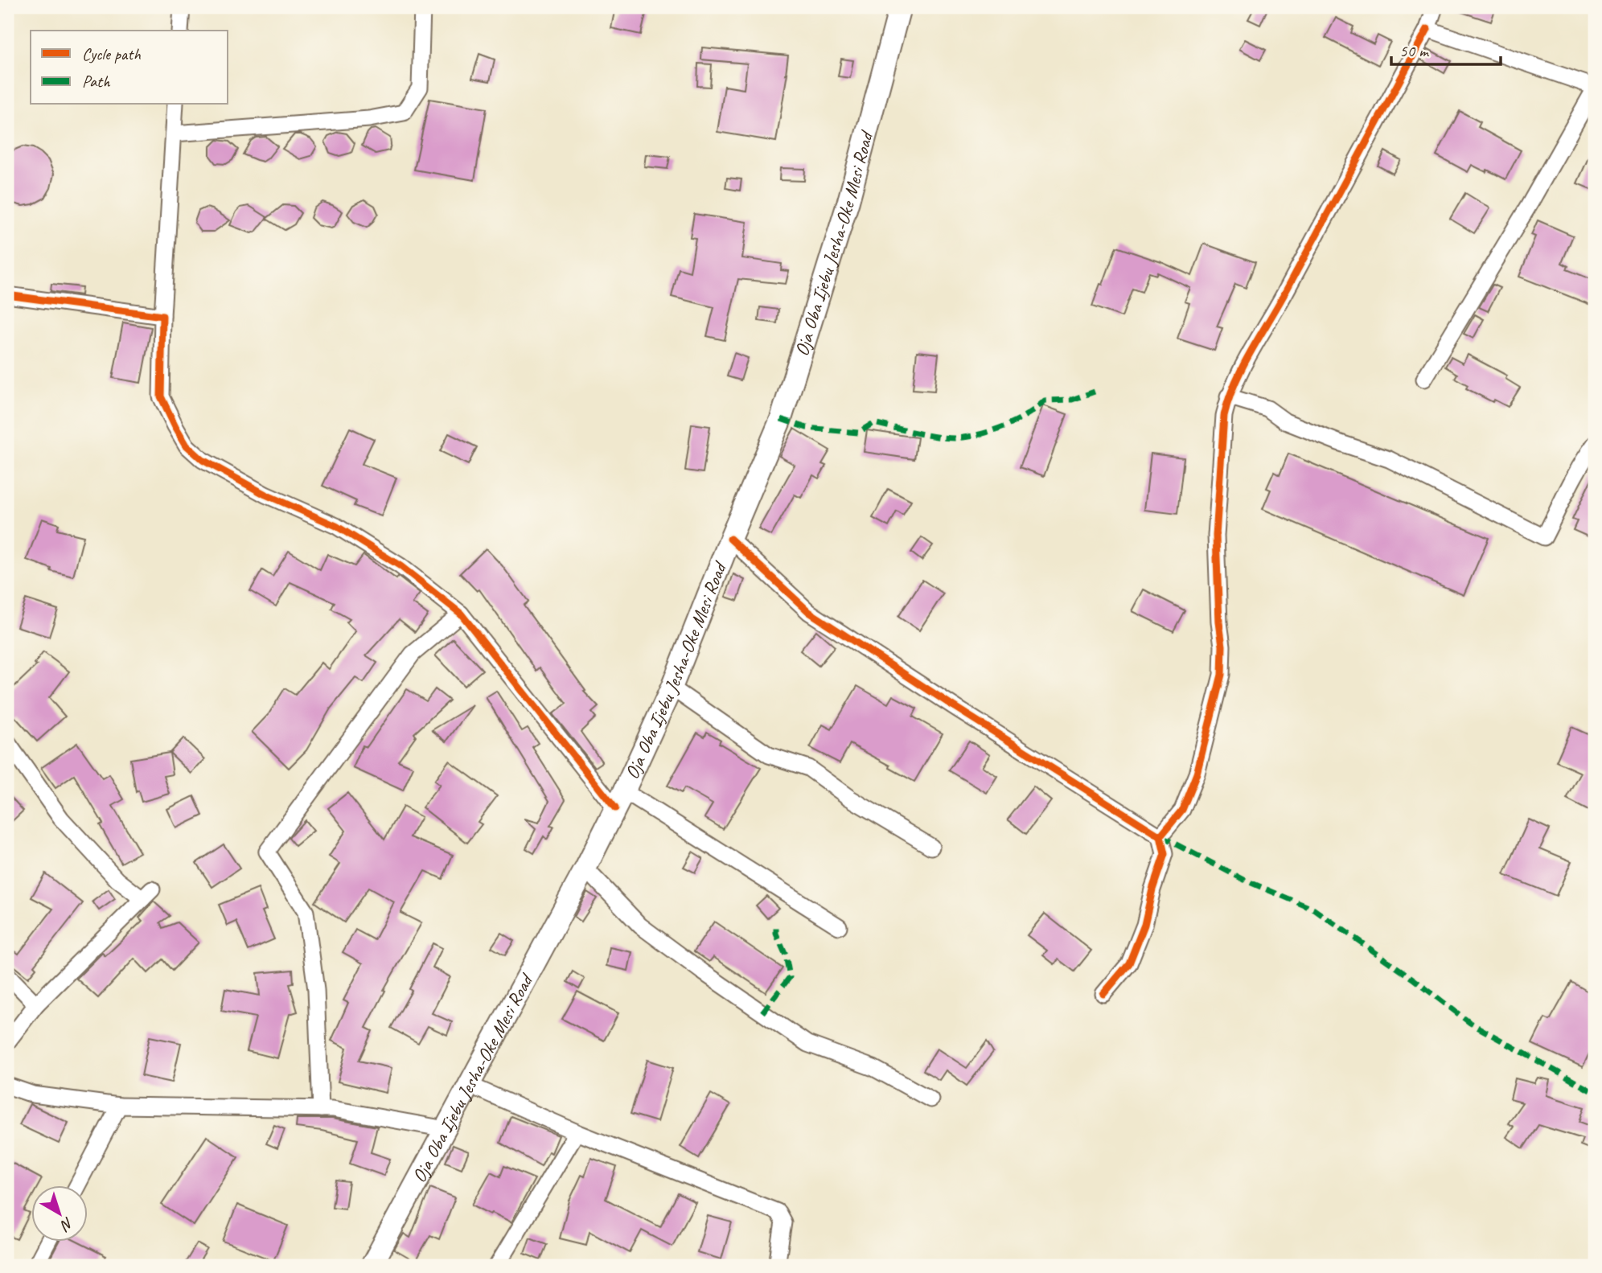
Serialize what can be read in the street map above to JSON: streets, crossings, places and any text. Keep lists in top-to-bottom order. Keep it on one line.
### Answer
{"streets":{"main road":["Oja Oba Ijebu Jesha-Oke Mesi Road"]},"legend":["Cycle path","Path"],"scale_bar":"50 m","north":"bottom right"}
